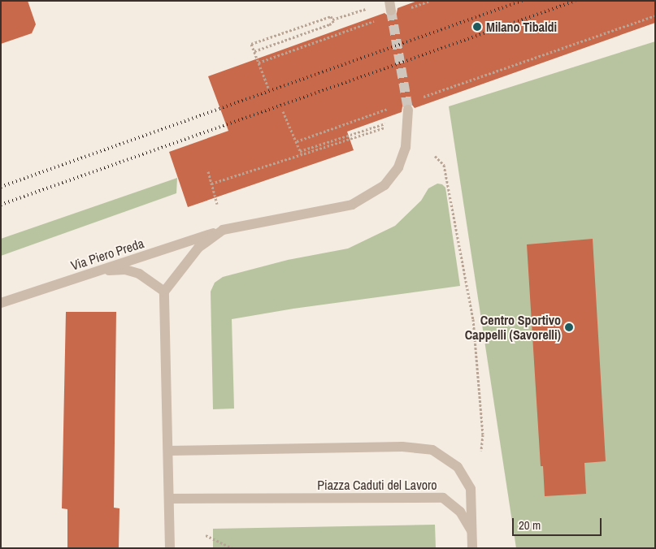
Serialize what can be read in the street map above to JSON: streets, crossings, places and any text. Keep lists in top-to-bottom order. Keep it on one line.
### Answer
{"streets":{"street":["Via Piero Preda","Piazza Caduti del Lavoro"]},"places":["Milano Tibaldi","Centro Sportivo Cappelli (Savorelli)"],"scale_bar":"20 m"}
